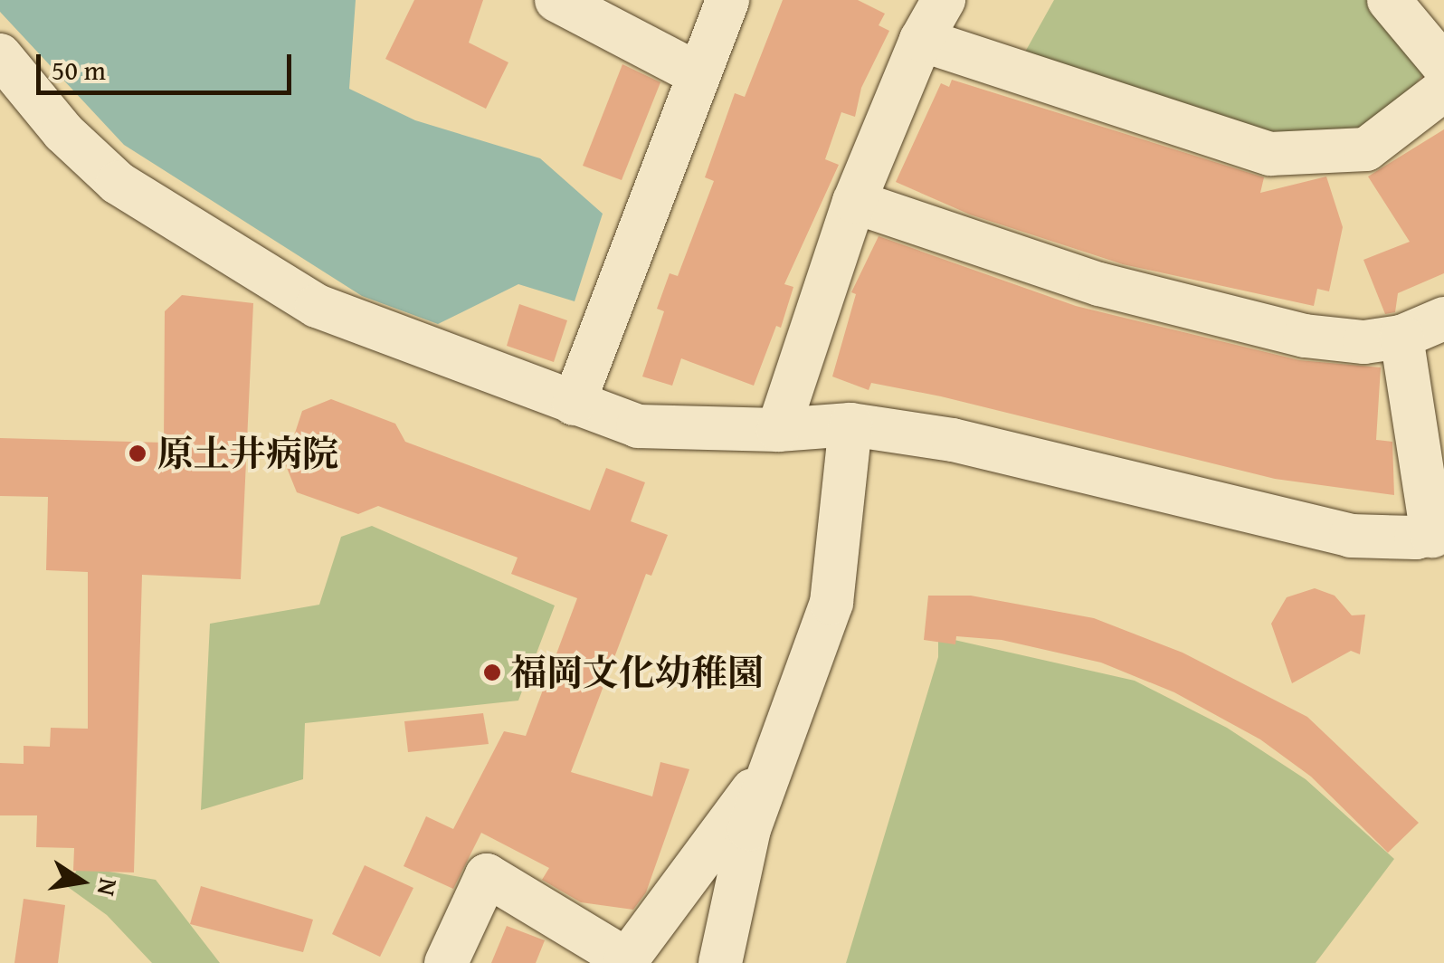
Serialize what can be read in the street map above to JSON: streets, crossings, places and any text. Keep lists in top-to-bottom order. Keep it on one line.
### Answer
{"places":["原土井病院","福岡文化幼稚園"],"scale_bar":"50 m","north":"right"}
